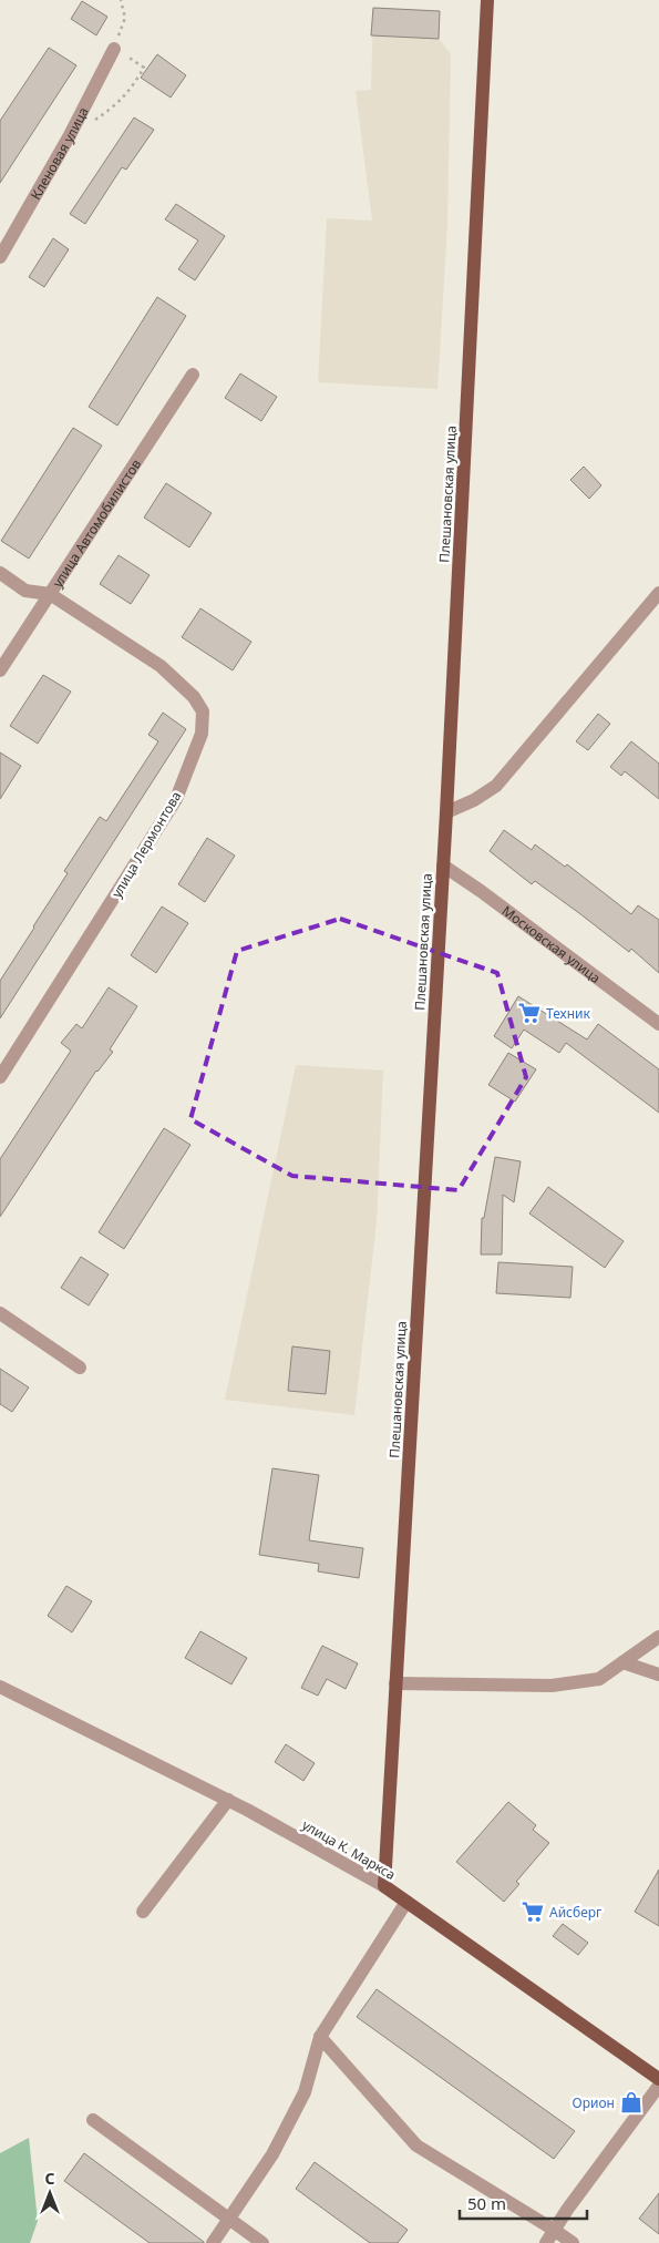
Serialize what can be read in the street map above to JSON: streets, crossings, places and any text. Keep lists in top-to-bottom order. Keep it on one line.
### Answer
{"streets":{"main road":["Плешановская улица","улица К. Маркса"],"street":["Кленовая улица","улица Автомобилистов","улица Лермонтова","Московская улица"]},"crossings":[["Плешановская улица","Московская улица"],["Плешановская улица","улица К. Маркса"],["улица Автомобилистов","улица Лермонтова"]],"places":{"supermarket":["Техник","Айсберг"],"shop":["Орион"]},"scale_bar":"50 m","north":"top"}
